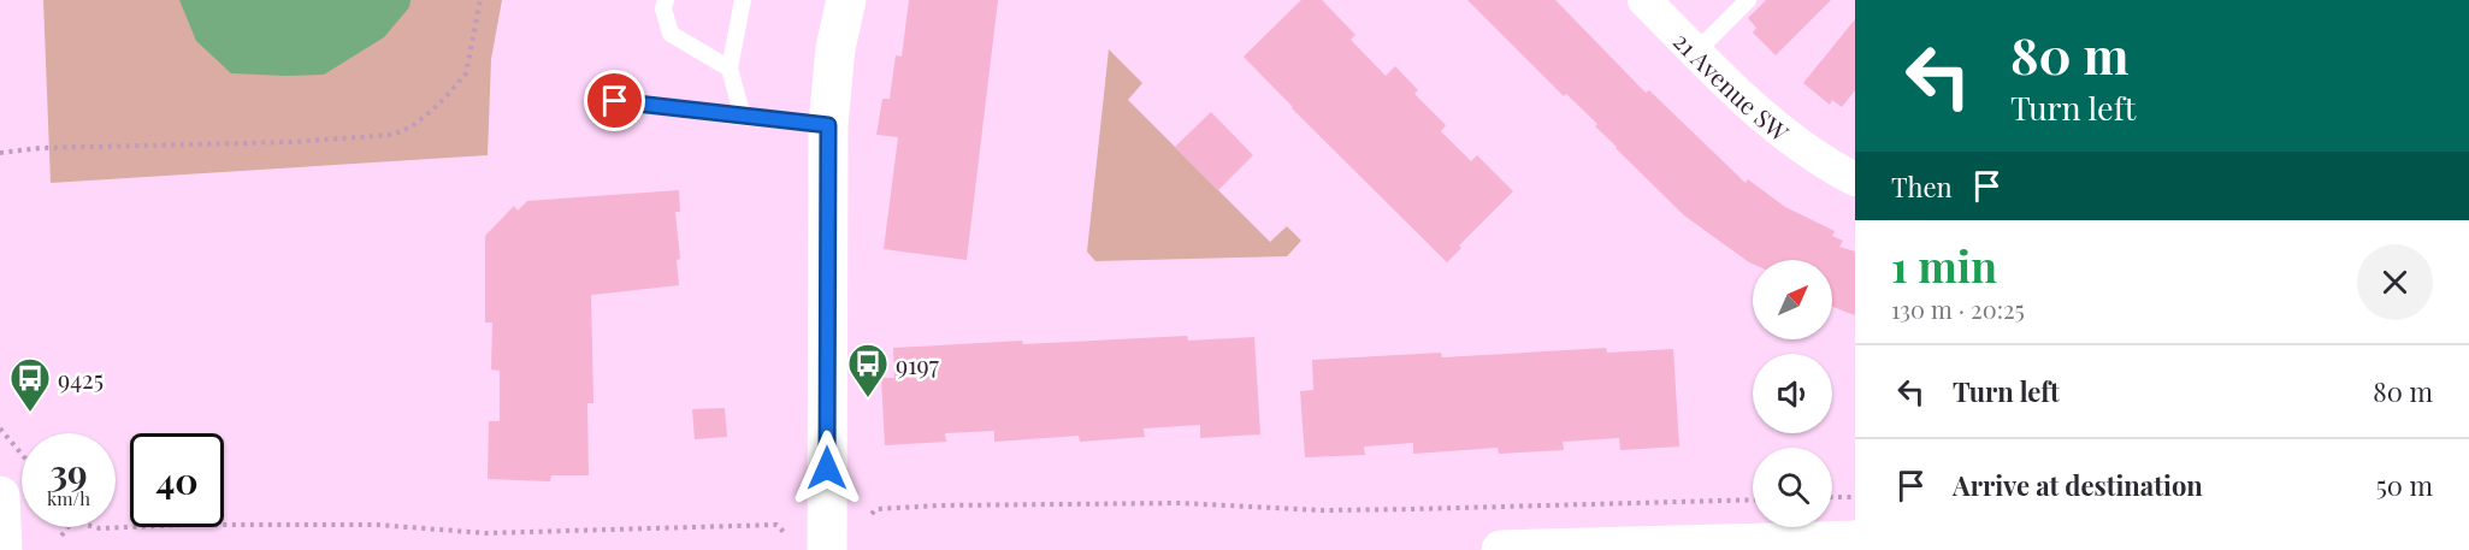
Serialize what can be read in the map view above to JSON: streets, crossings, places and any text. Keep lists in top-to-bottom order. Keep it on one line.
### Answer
{"streets":{"street":["21 Avenue SW"]},"places":{"bus stop":["9197","9425"]},"north":"top right","page":{"turn":["80 m","Turn left"],"then":"Then","heading":["1 min","130 m · 20:25"],"list":[{"name":"Turn left","value":"80 m"},{"name":"Arrive at destination","value":"50 m"}],"speed":"39 km/h","limit":"40"}}
